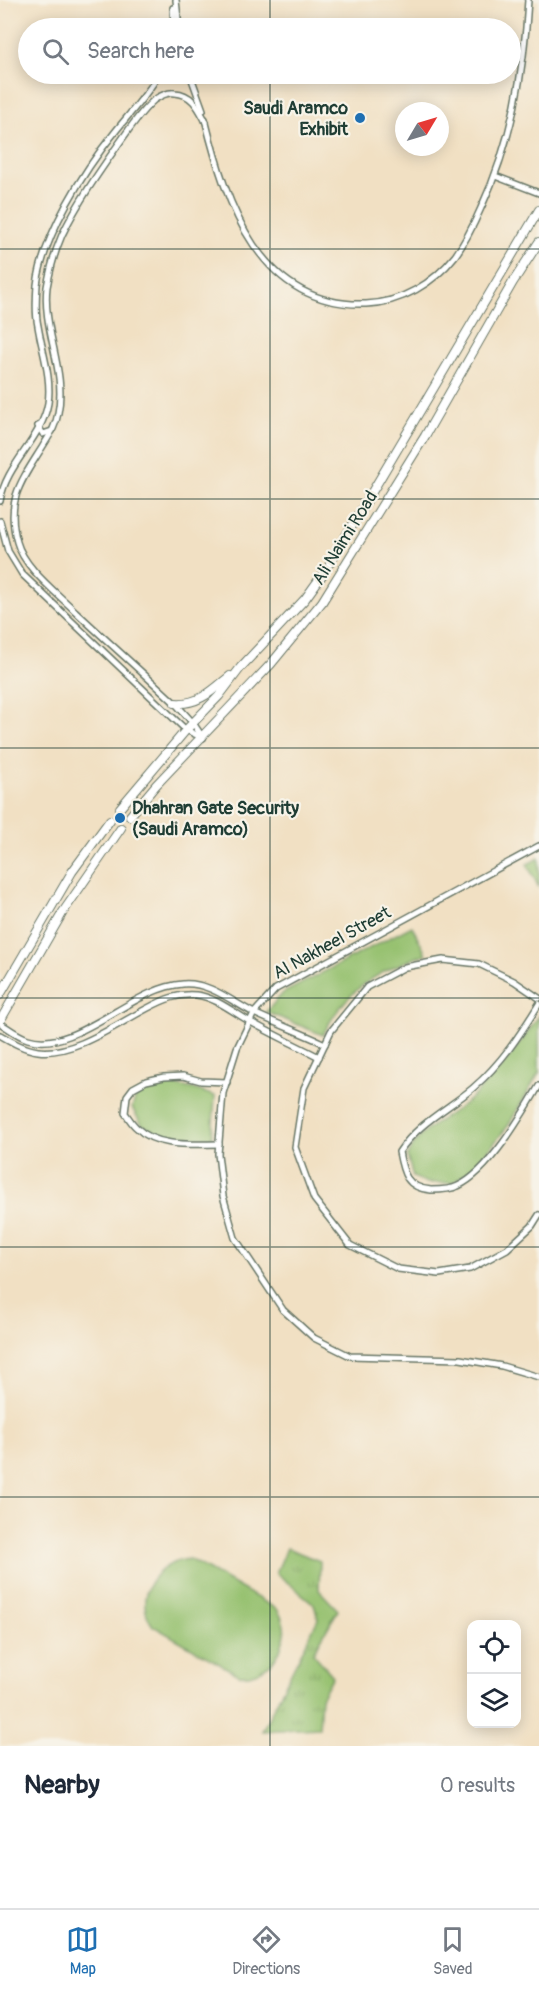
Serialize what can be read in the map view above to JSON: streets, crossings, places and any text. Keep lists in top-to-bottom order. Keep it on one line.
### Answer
{"streets":{"main road":["Ali Naimi Road"],"street":["Al Nakheel Street"]},"places":["Saudi Aramco Exhibit","Dhahran Gate Security (Saudi Aramco)"],"north":"top right","page":{"search":"Search here","heading":["Nearby","0 results"],"nav":["Map","Directions","Saved"]}}
